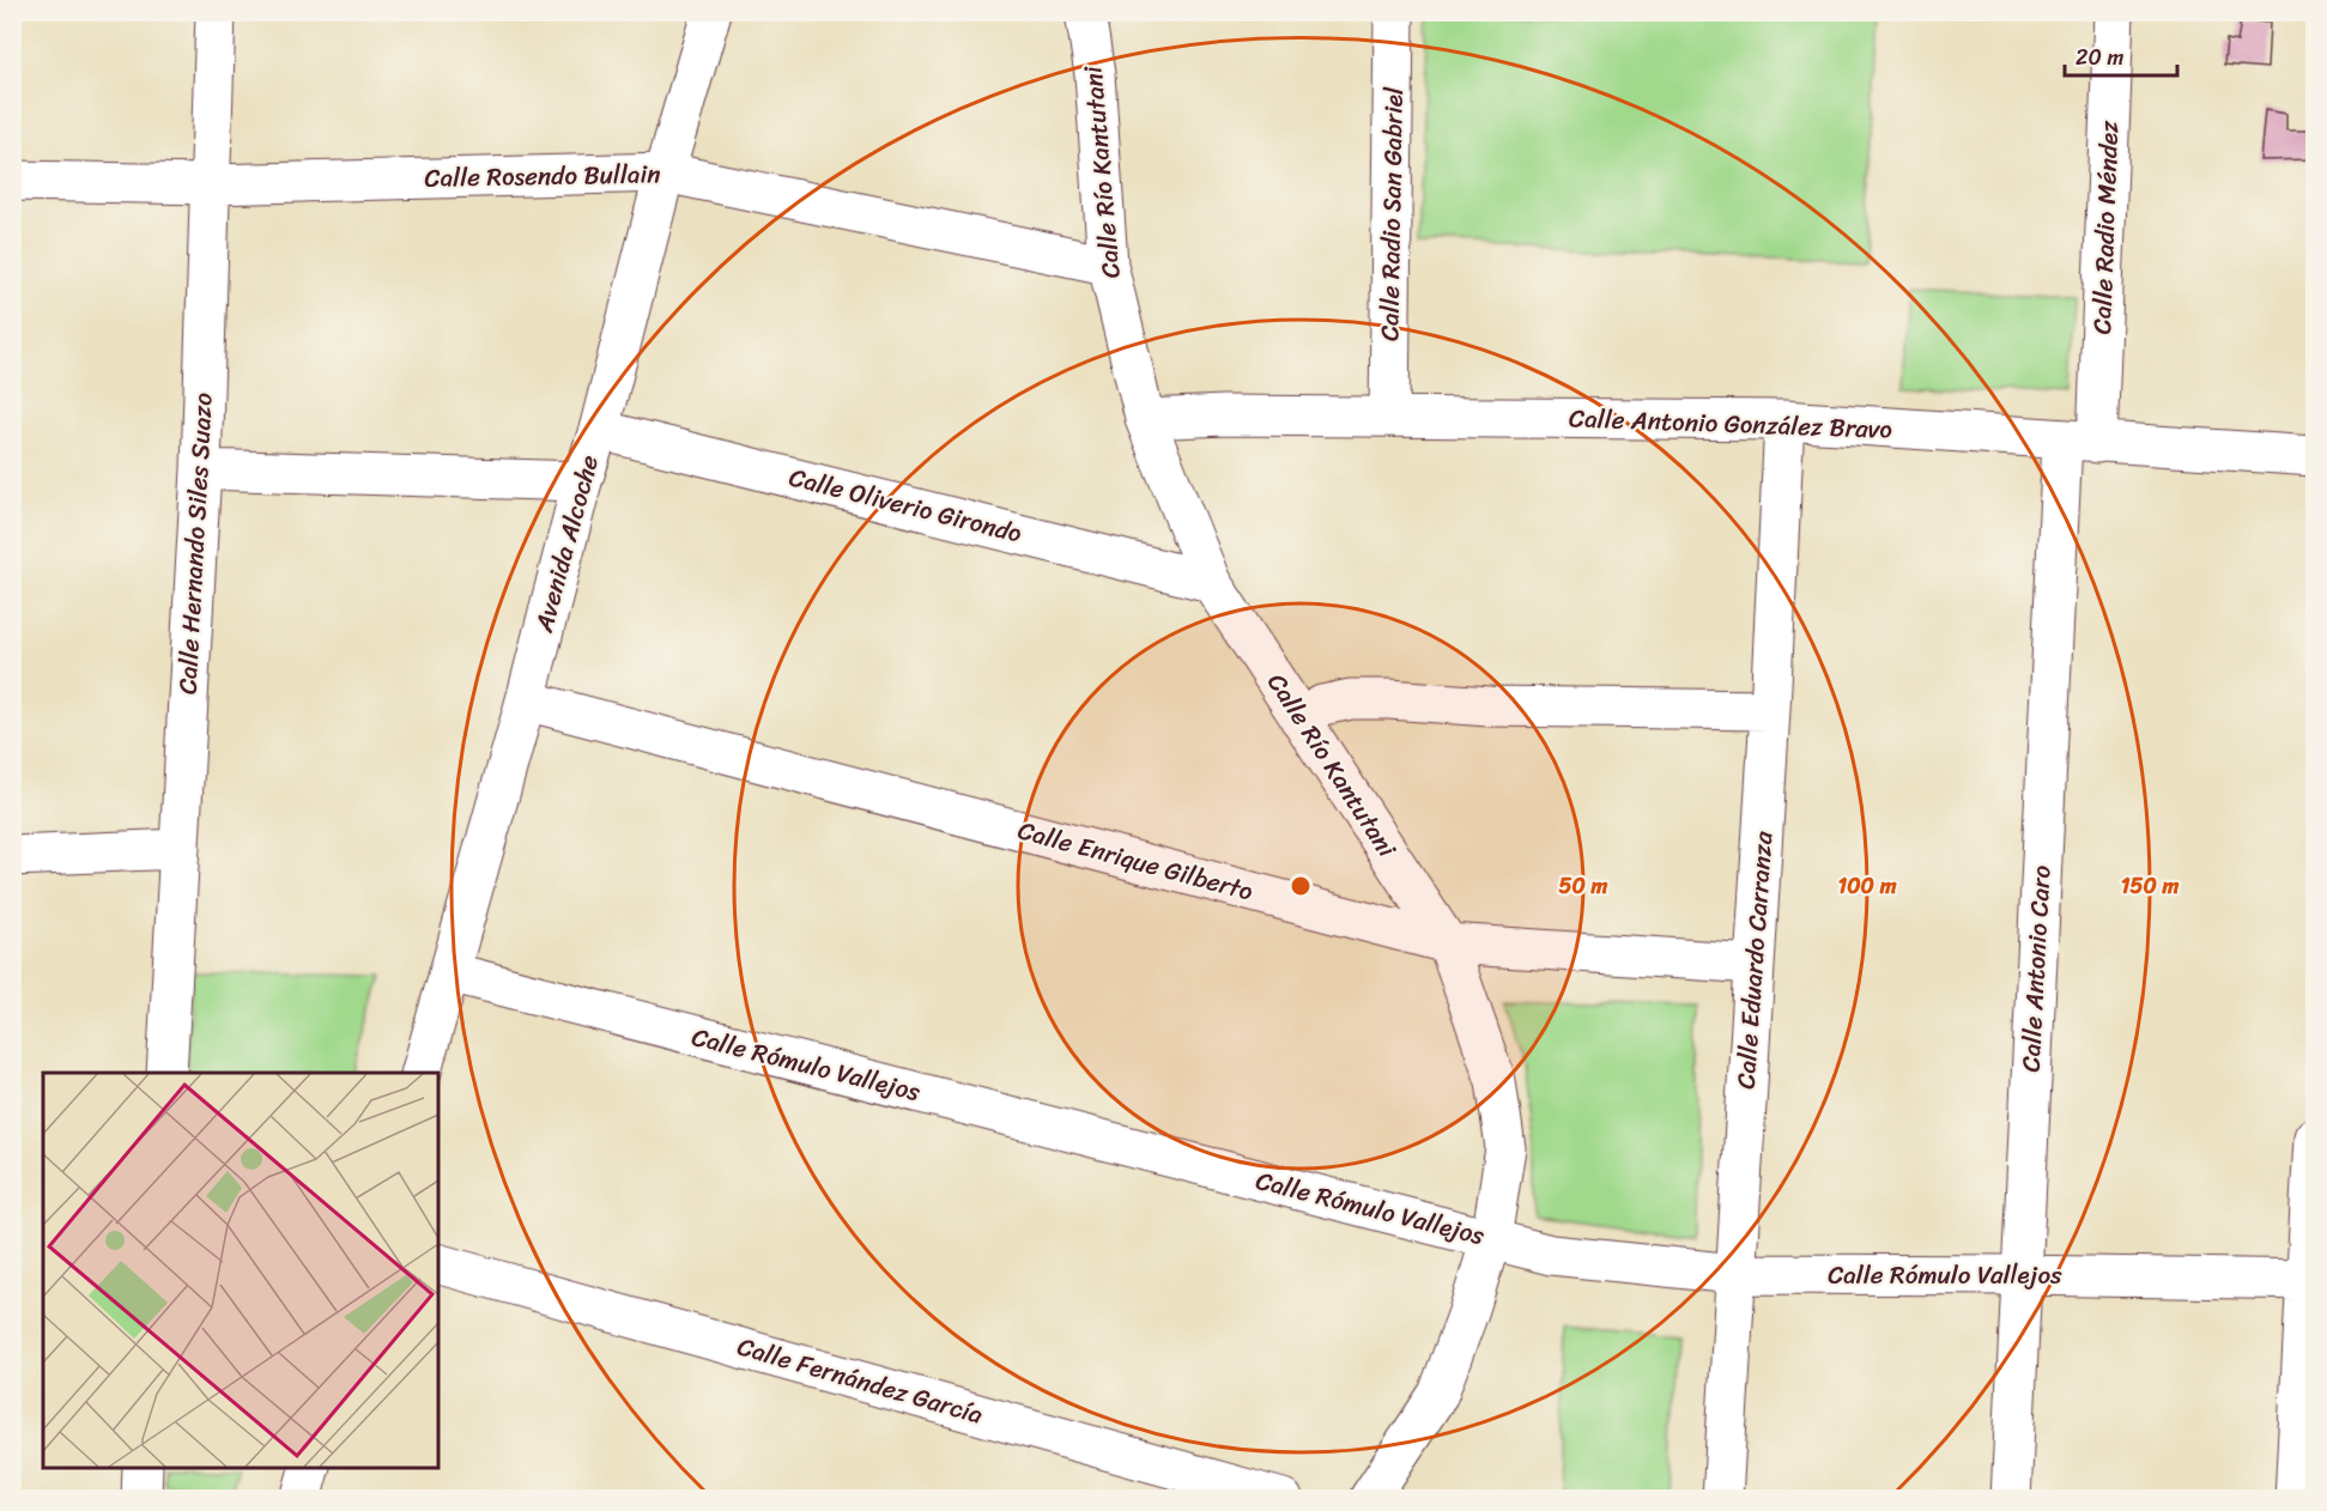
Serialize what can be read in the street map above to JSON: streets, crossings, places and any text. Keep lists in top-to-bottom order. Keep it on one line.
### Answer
{"streets":{"street":["Calle Río Kantutani","Calle Rosendo Bullain","Calle Radio San Gabriel","Calle Radio Méndez","Calle Antonio González Bravo","Calle Oliverio Girondo","Calle Hernando Siles Suazo","Avenida Alcoche","Calle Enrique Gilberto","Calle Eduardo Carranza","Calle Antonio Caro","Calle Rómulo Vallejos","Calle Fernández García"]},"crossings":[["Calle Río Kantutani","Calle Rosendo Bullain"],["Calle Río Kantutani","Calle Antonio González Bravo"],["Calle Río Kantutani","Calle Oliverio Girondo"],["Calle Río Kantutani","Calle Enrique Gilberto"],["Calle Río Kantutani","Calle Rómulo Vallejos"],["Calle Rosendo Bullain","Calle Hernando Siles Suazo"],["Calle Rosendo Bullain","Avenida Alcoche"],["Calle Radio San Gabriel","Calle Antonio González Bravo"],["Calle Radio Méndez","Calle Antonio González Bravo"],["Calle Radio Méndez","Calle Antonio Caro"],["Calle Antonio González Bravo","Calle Eduardo Carranza"],["Calle Antonio González Bravo","Calle Antonio Caro"],["Calle Oliverio Girondo","Avenida Alcoche"],["Avenida Alcoche","Calle Enrique Gilberto"],["Avenida Alcoche","Calle Rómulo Vallejos"],["Calle Enrique Gilberto","Calle Eduardo Carranza"],["Calle Eduardo Carranza","Calle Rómulo Vallejos"],["Calle Antonio Caro","Calle Rómulo Vallejos"]],"scale_bar":"20 m","rings":["50 m","100 m","150 m"]}
